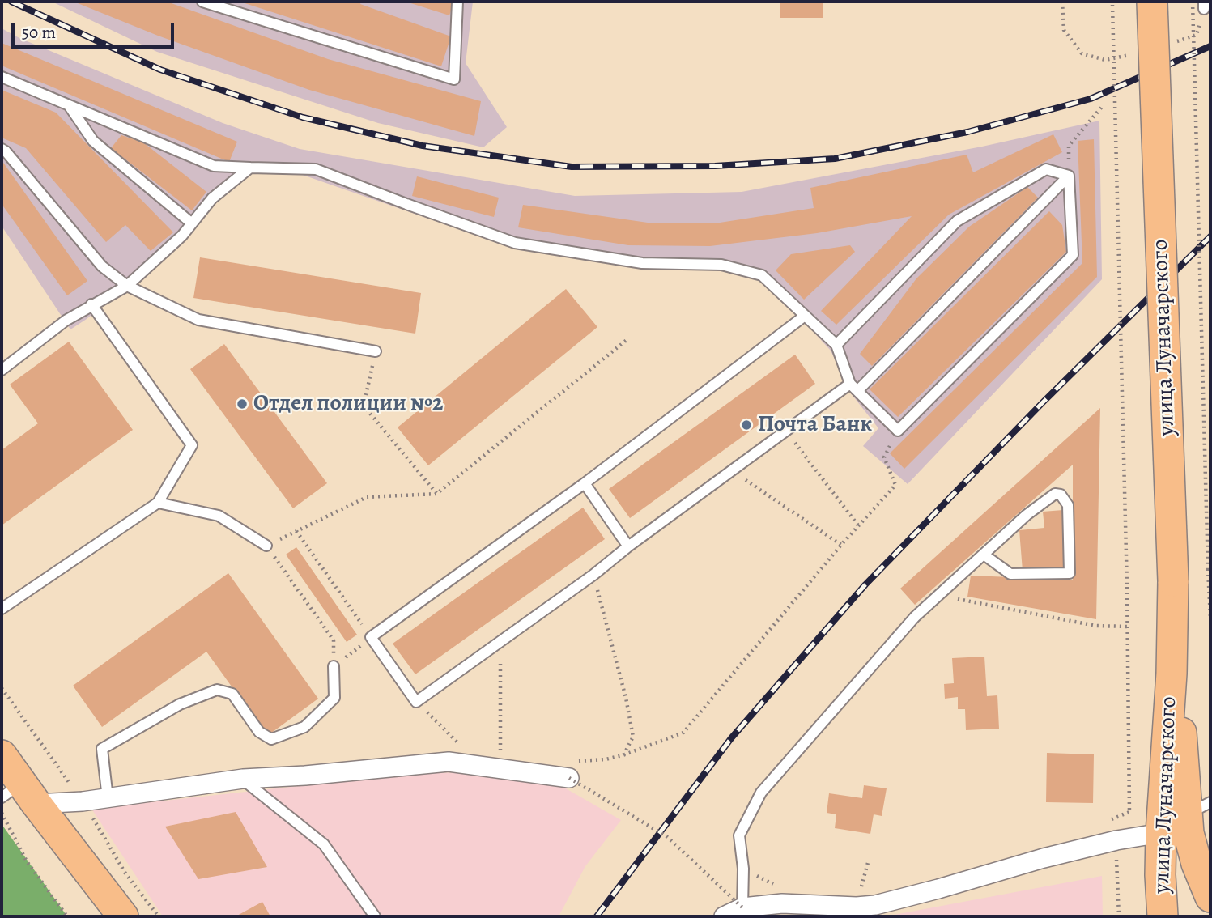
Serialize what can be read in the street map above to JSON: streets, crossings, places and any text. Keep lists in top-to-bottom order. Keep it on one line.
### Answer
{"streets":{"main road":["улица Луначарского"]},"places":["Отдел полиции №2","Почта Банк"],"scale_bar":"50 m"}
